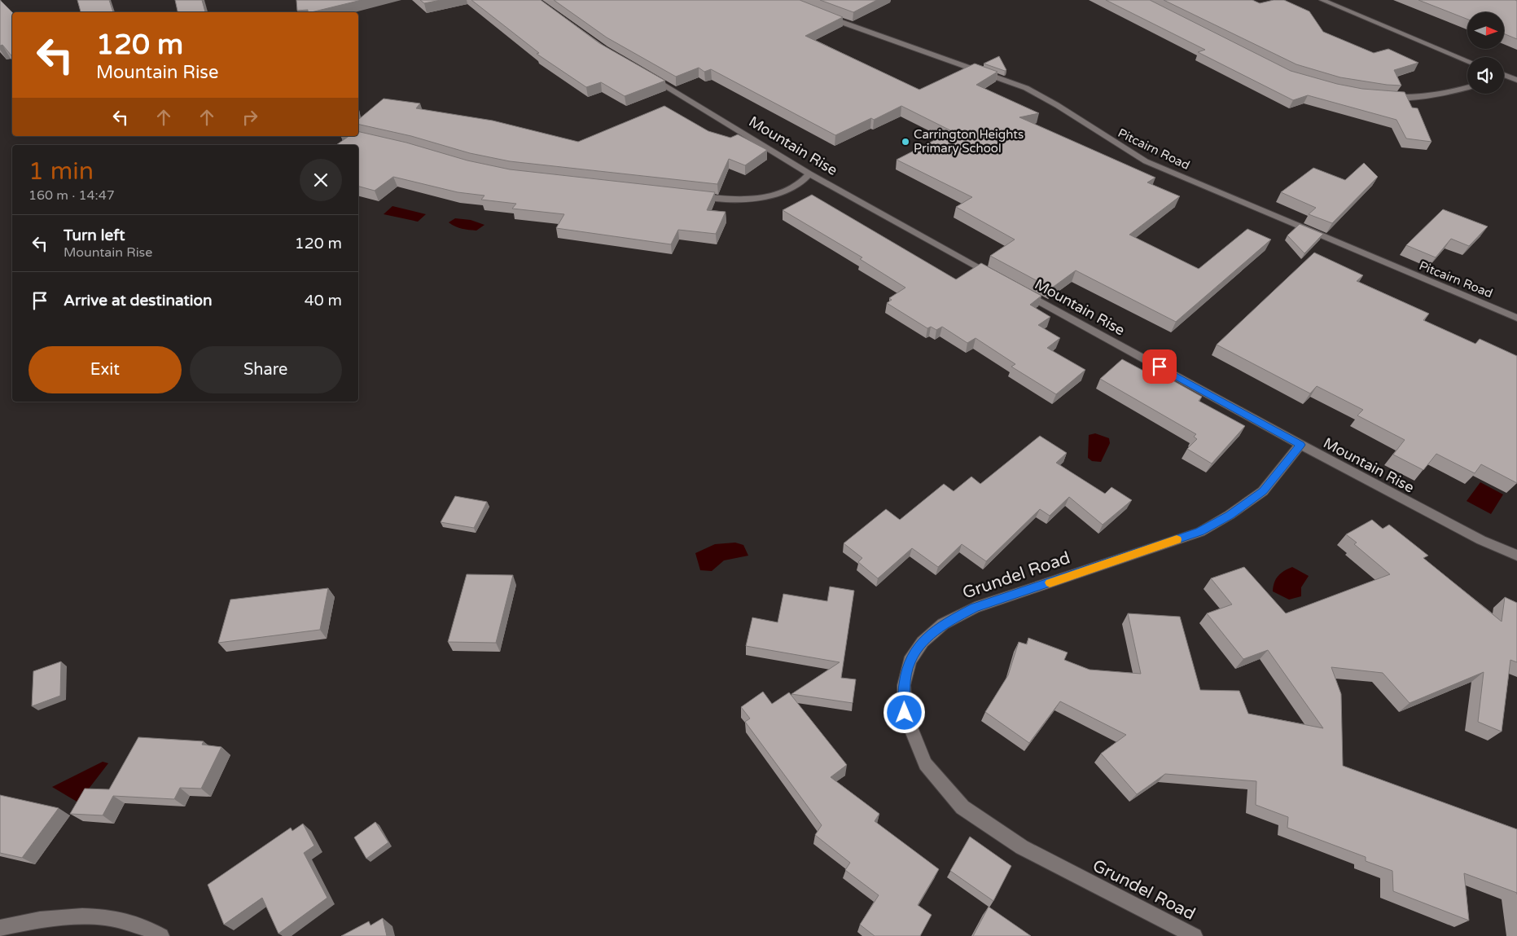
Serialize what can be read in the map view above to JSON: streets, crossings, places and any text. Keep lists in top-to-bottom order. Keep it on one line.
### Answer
{"streets":{"street":["Mountain Rise","Pitcairn Road","Grundel Road"]},"crossings":[["Mountain Rise","Grundel Road"]],"places":["Carrington Heights Primary School"],"north":"right","page":{"turn":["120 m","Mountain Rise"],"heading":["1 min","160 m · 14:47"],"list":[{"name":"Turn left","note":"Mountain Rise","value":"120 m"},{"name":"Arrive at destination","value":"40 m"}],"buttons":["Exit","Share"]}}
